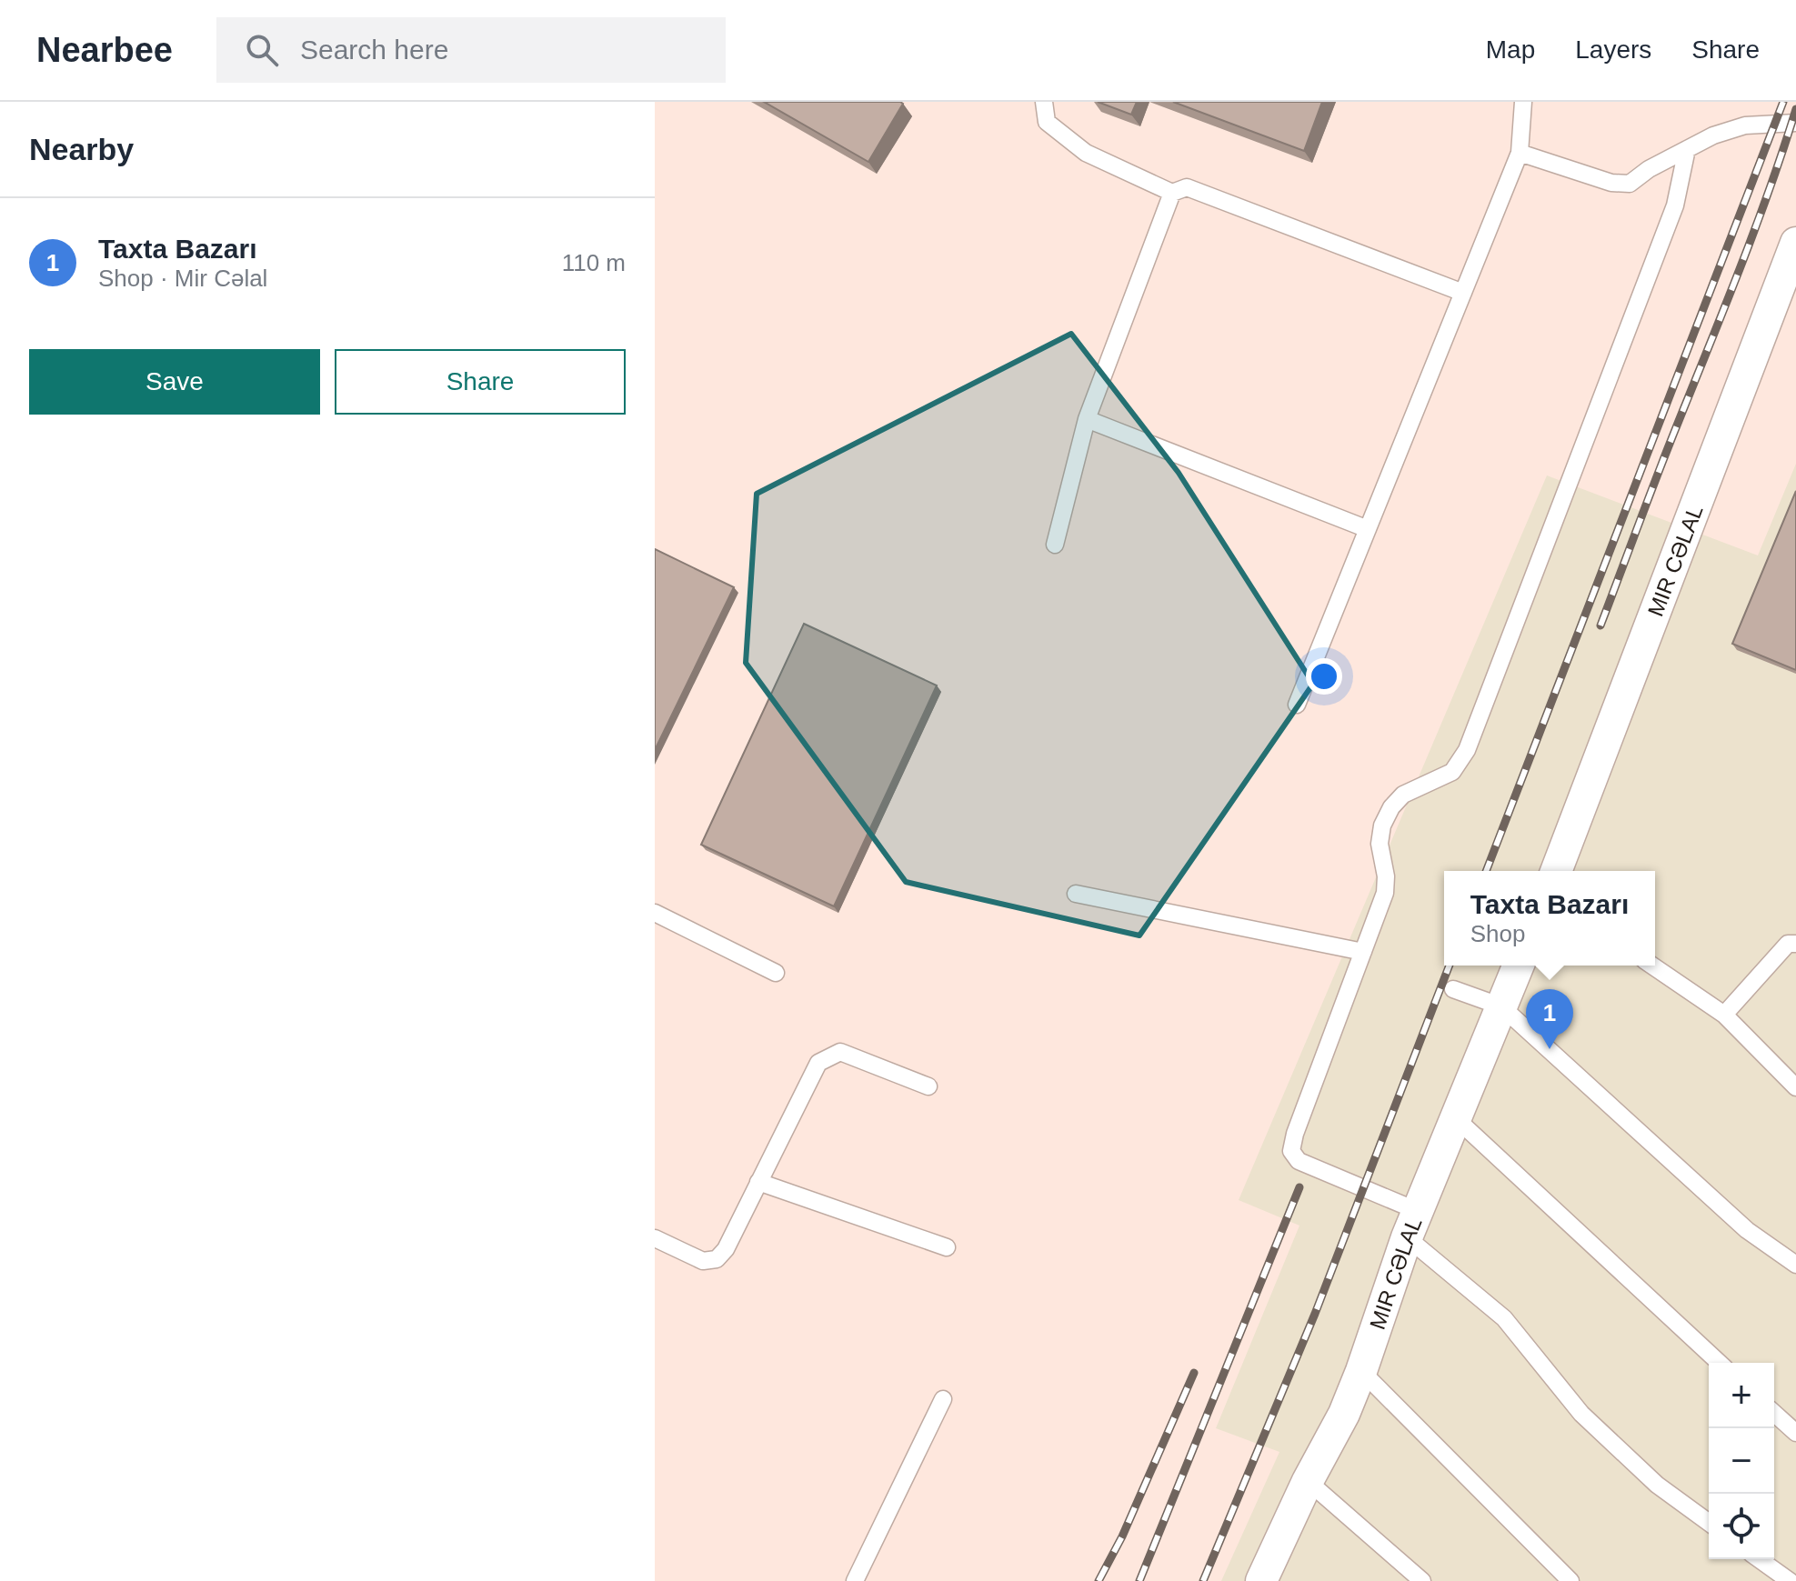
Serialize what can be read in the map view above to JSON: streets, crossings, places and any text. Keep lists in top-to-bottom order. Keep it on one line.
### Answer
{"streets":{"street":["MIR CƏLAL"]},"page":{"header":"Nearbee","search":"Search here","nav":["Map","Layers","Share"],"heading":"Nearby","list":[{"mark":"1","name":"Taxta Bazarı","note":"Shop · Mir Cəlal","value":"110 m"}],"buttons":["Save","Share"],"popup":["Taxta Bazarı","Shop"],"pins":"1","map_buttons":["+","−"]}}
